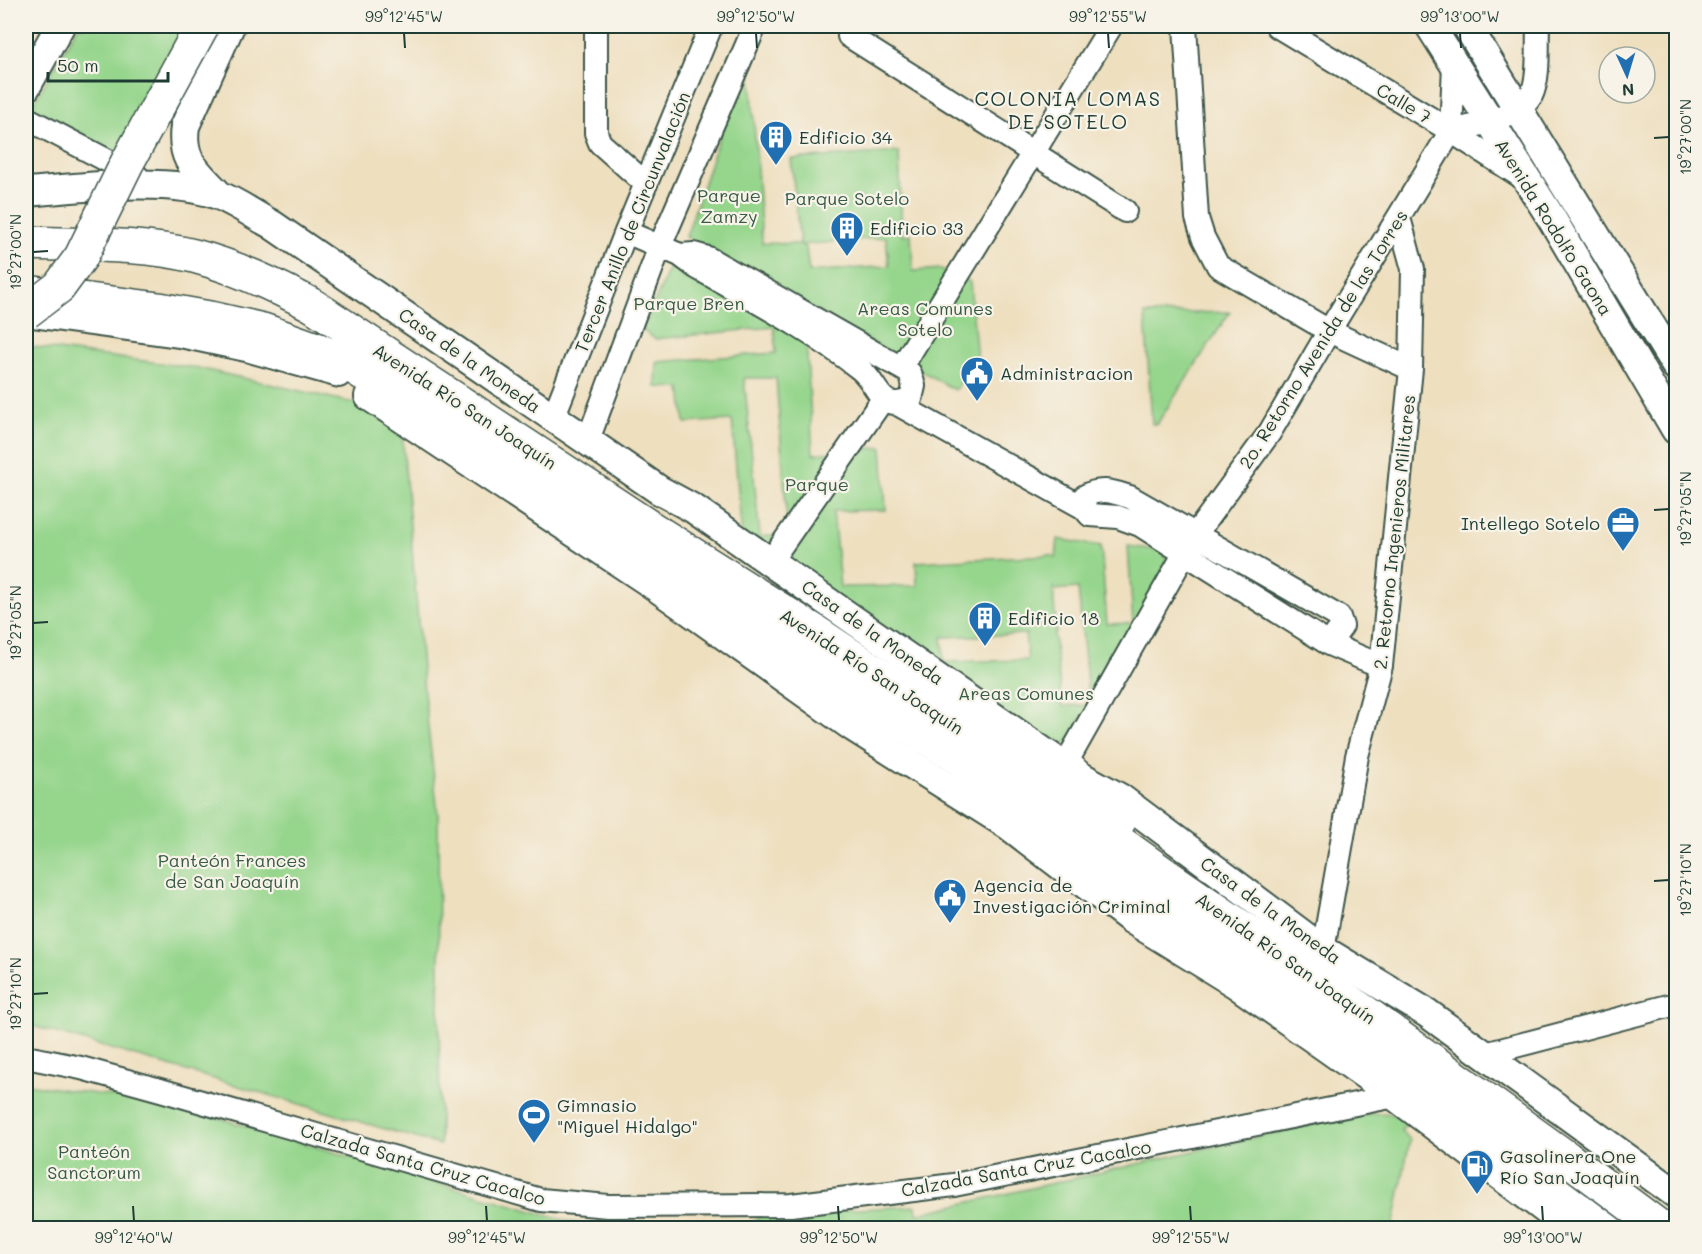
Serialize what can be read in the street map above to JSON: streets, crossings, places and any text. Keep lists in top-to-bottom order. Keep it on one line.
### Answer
{"streets":{"highway":["Avenida Río San Joaquín"],"main road":["Avenida Rodolfo Gaona","Casa de la Moneda"],"street":["Calle 7","Tercer Anillo de Circunvalación","2o. Retorno Avenida de las Torres","2. Retorno Ingenieros Militares","Calzada Santa Cruz Cacalco"]},"crossings":[["Calle 7","Avenida Rodolfo Gaona"],["Calle 7","2o. Retorno Avenida de las Torres"],["Tercer Anillo de Circunvalación","Casa de la Moneda"],["2o. Retorno Avenida de las Torres","Casa de la Moneda"],["2o. Retorno Avenida de las Torres","2. Retorno Ingenieros Militares"],["Casa de la Moneda","2. Retorno Ingenieros Militares"]],"districts":["COLONIA LOMAS DE SOTELO"],"parks":["Parque Zamzy","Parque Sotelo","Parque Bren","Areas Comunes Sotelo","Parque","Areas Comunes","Panteón Frances de San Joaquín","Panteón Sanctorum"],"places":{"building":["Edificio 34","Edificio 33","Edificio 18"],"public building":["Administracion","Agencia de Investigación Criminal"],"office":["Intellego Sotelo"],"sports":["Gimnasio \"Miguel Hidalgo\""],"fuel station":["Gasolinera One Río San Joaquín"]},"scale_bar":"50 m","north":"bottom","coordinates":["99°12'45\"W","99°12'50\"W","99°12'55\"W","99°13'00\"W","19°27'00\"N","19°27'05\"N","19°27'10\"N","99°12'40\"W"]}
